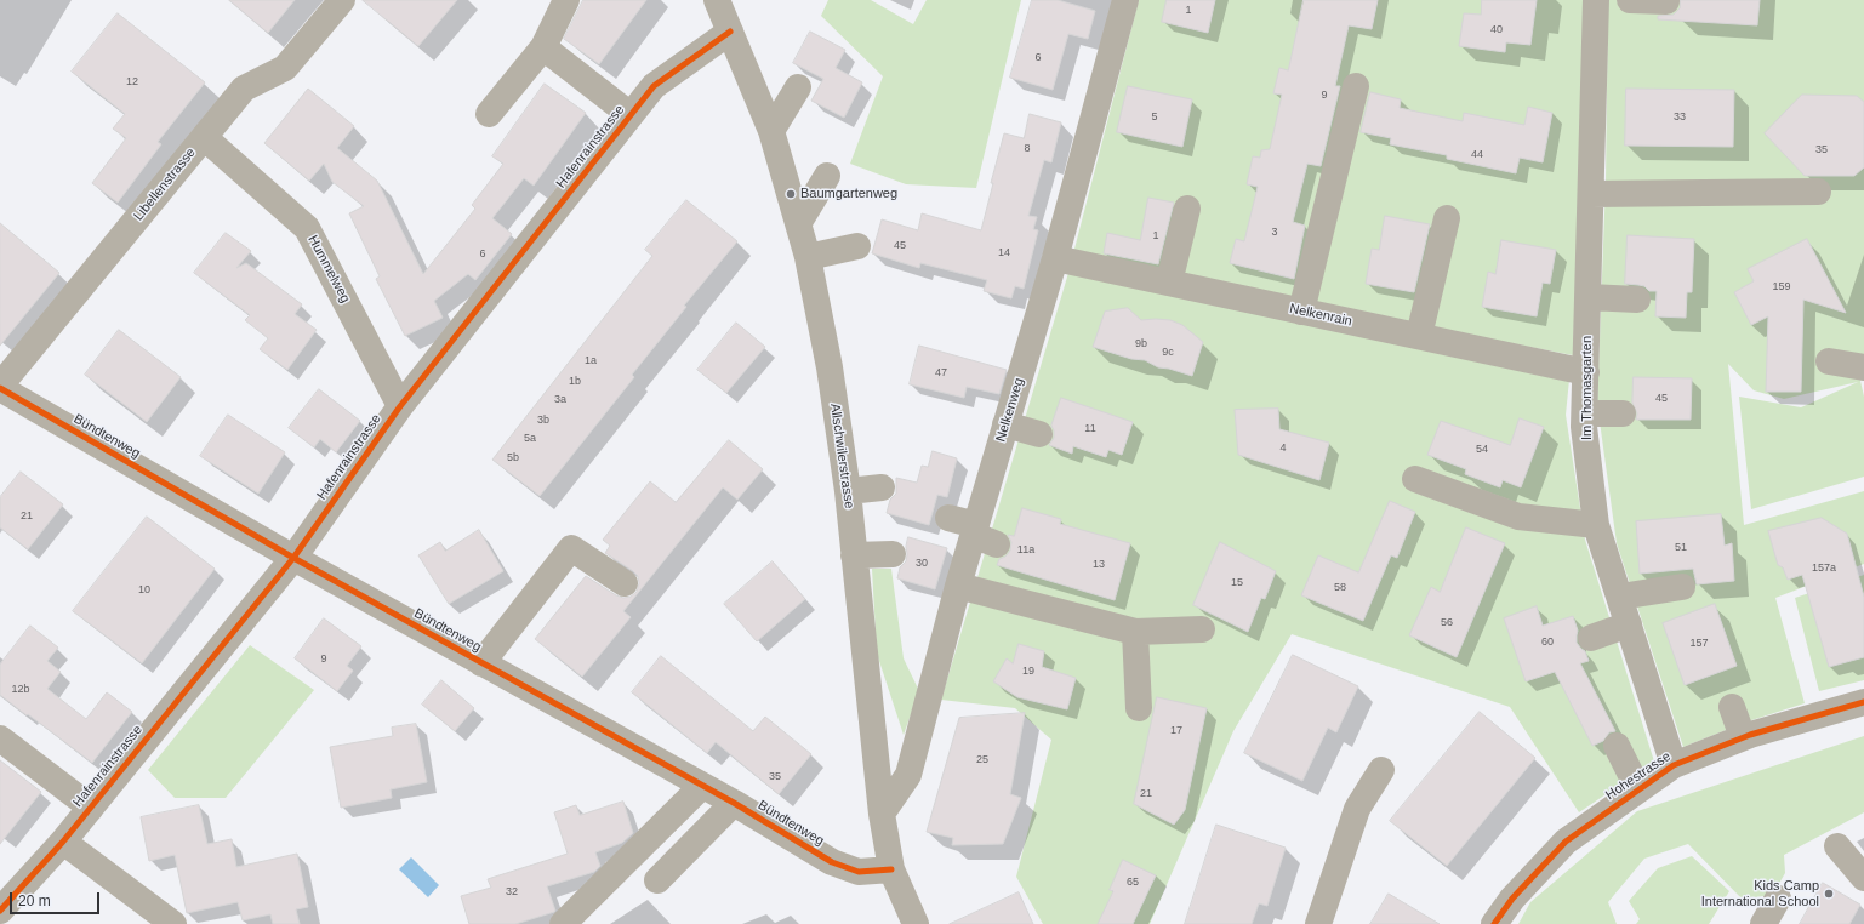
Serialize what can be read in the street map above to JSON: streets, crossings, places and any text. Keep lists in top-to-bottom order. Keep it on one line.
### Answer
{"streets":{"street":["Hafenrainstrasse","Libellenstrasse","Hummelweg","Nelkenrain","Im Thomasgarten","Nelkenweg","Bündtenweg","Allschwilerstrasse","Hohestrasse"]},"crossings":[["Hafenrainstrasse","Hummelweg"],["Hafenrainstrasse","Bündtenweg"],["Hafenrainstrasse","Allschwilerstrasse"],["Libellenstrasse","Hummelweg"],["Libellenstrasse","Bündtenweg"],["Nelkenrain","Im Thomasgarten"],["Nelkenrain","Nelkenweg"],["Im Thomasgarten","Hohestrasse"],["Nelkenweg","Allschwilerstrasse"],["Bündtenweg","Allschwilerstrasse"]],"places":["Baumgartenweg","Kids Camp International School"],"house_numbers":["1","40","6","12","9","5","33","8","35","44","3","1","45","14","6","159","9b","9c","1a","47","1b","45","3a","3b","11","5a","4","54","5b","21","51","11a","30","13","157a","15","58","10","56","60","157","9","19","12b","17","25","35","21","65","32"],"scale_bar":"20 m"}
